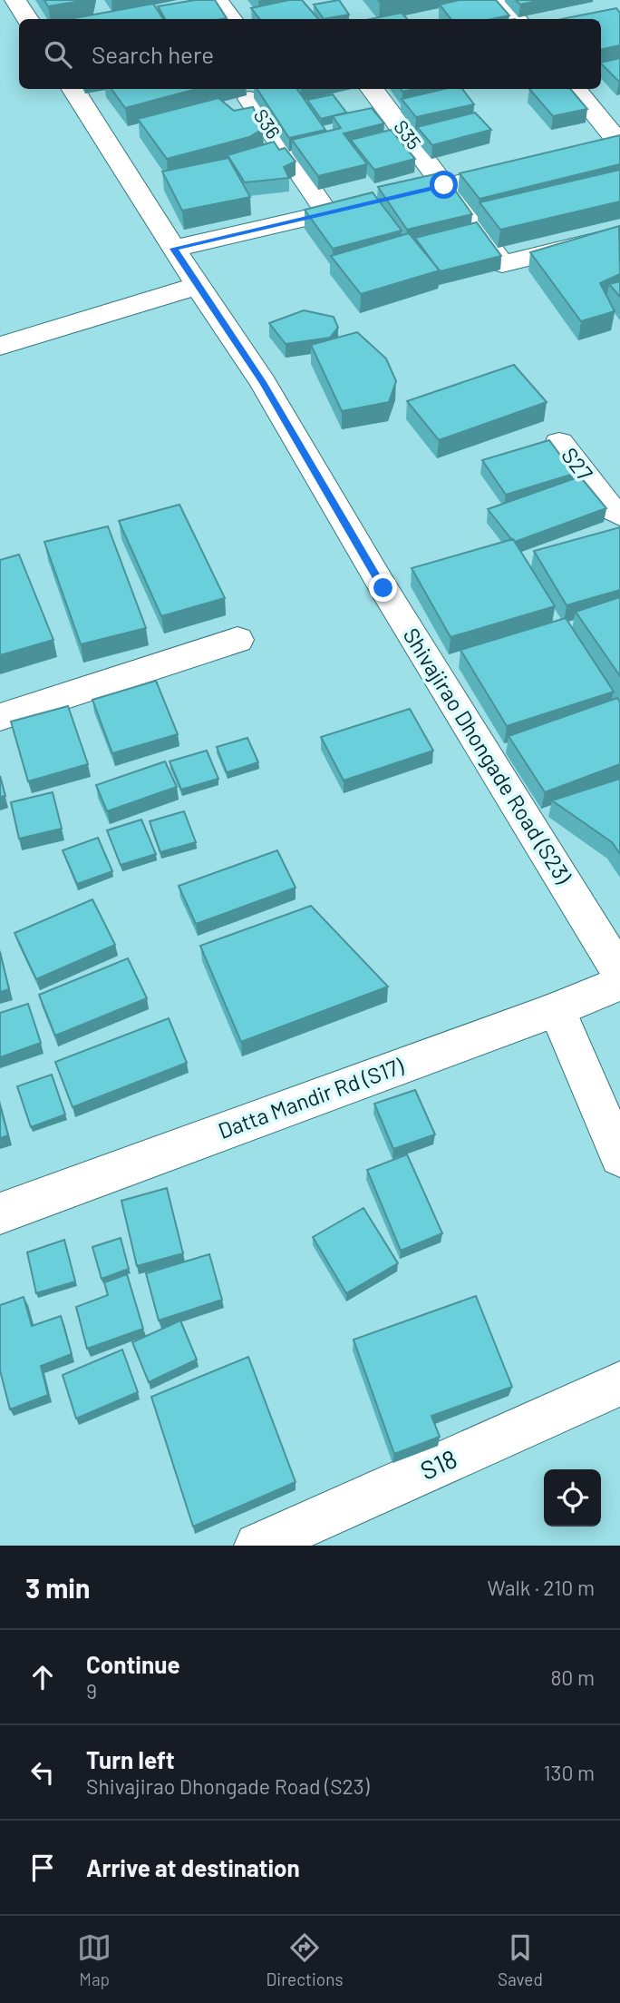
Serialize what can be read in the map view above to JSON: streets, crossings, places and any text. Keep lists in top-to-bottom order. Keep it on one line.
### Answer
{"streets":{"street":["S36","S35","S27","Shivajirao Dhongade Road (S23)","Datta Mandir Rd (S17)","S18"]},"page":{"search":"Search here","heading":["3 min","Walk · 210 m"],"list":[["Continue","9","80 m"],["Turn left","Shivajirao Dhongade Road (S23)","130 m"],"Arrive at destination"],"nav":["Map","Directions","Saved"]}}
